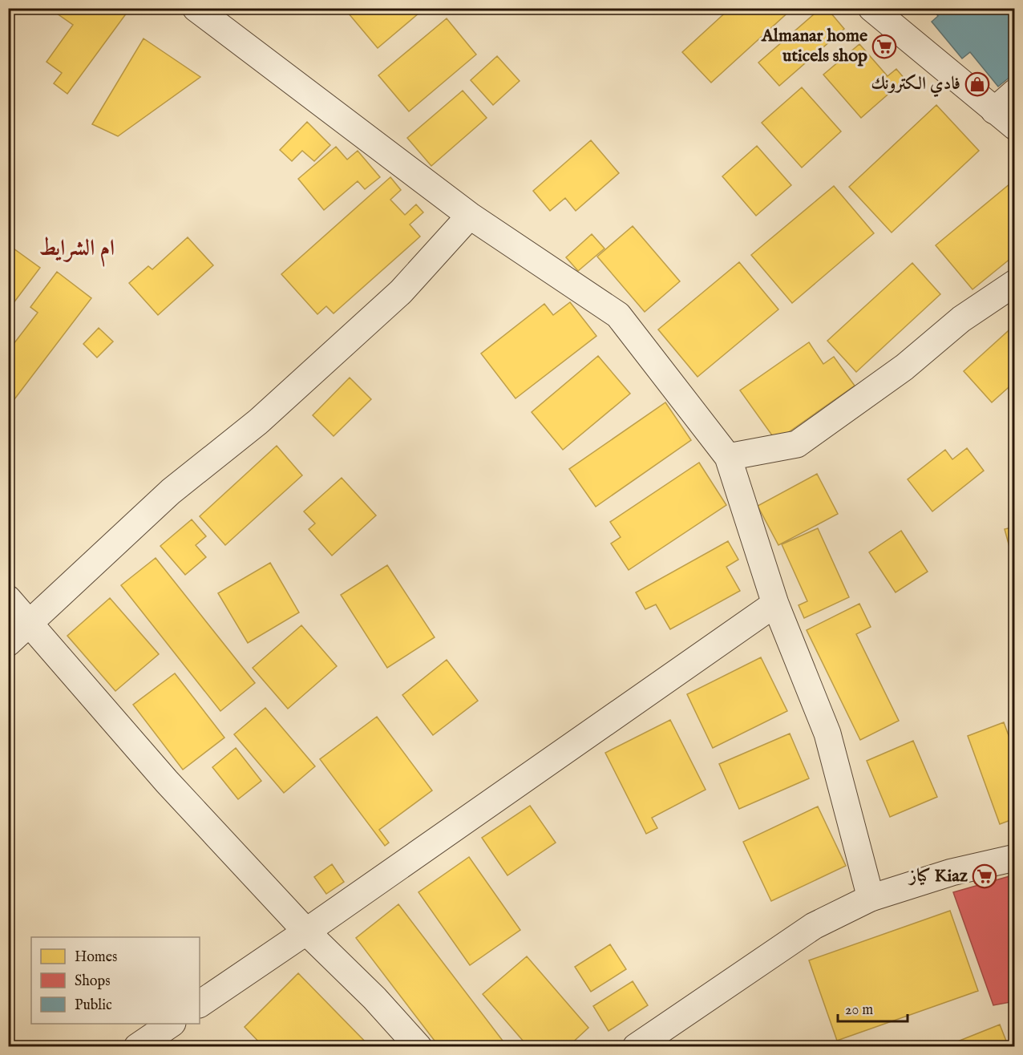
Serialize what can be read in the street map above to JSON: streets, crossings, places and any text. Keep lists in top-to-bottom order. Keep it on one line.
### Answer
{"districts":["ام الشرايط"],"places":{"supermarket":["Almanar home uticels shop","كياز Kiaz"],"shop":["فادي الكترونك"]},"legend":["Homes","Shops","Public"],"scale_bar":"20 m"}
